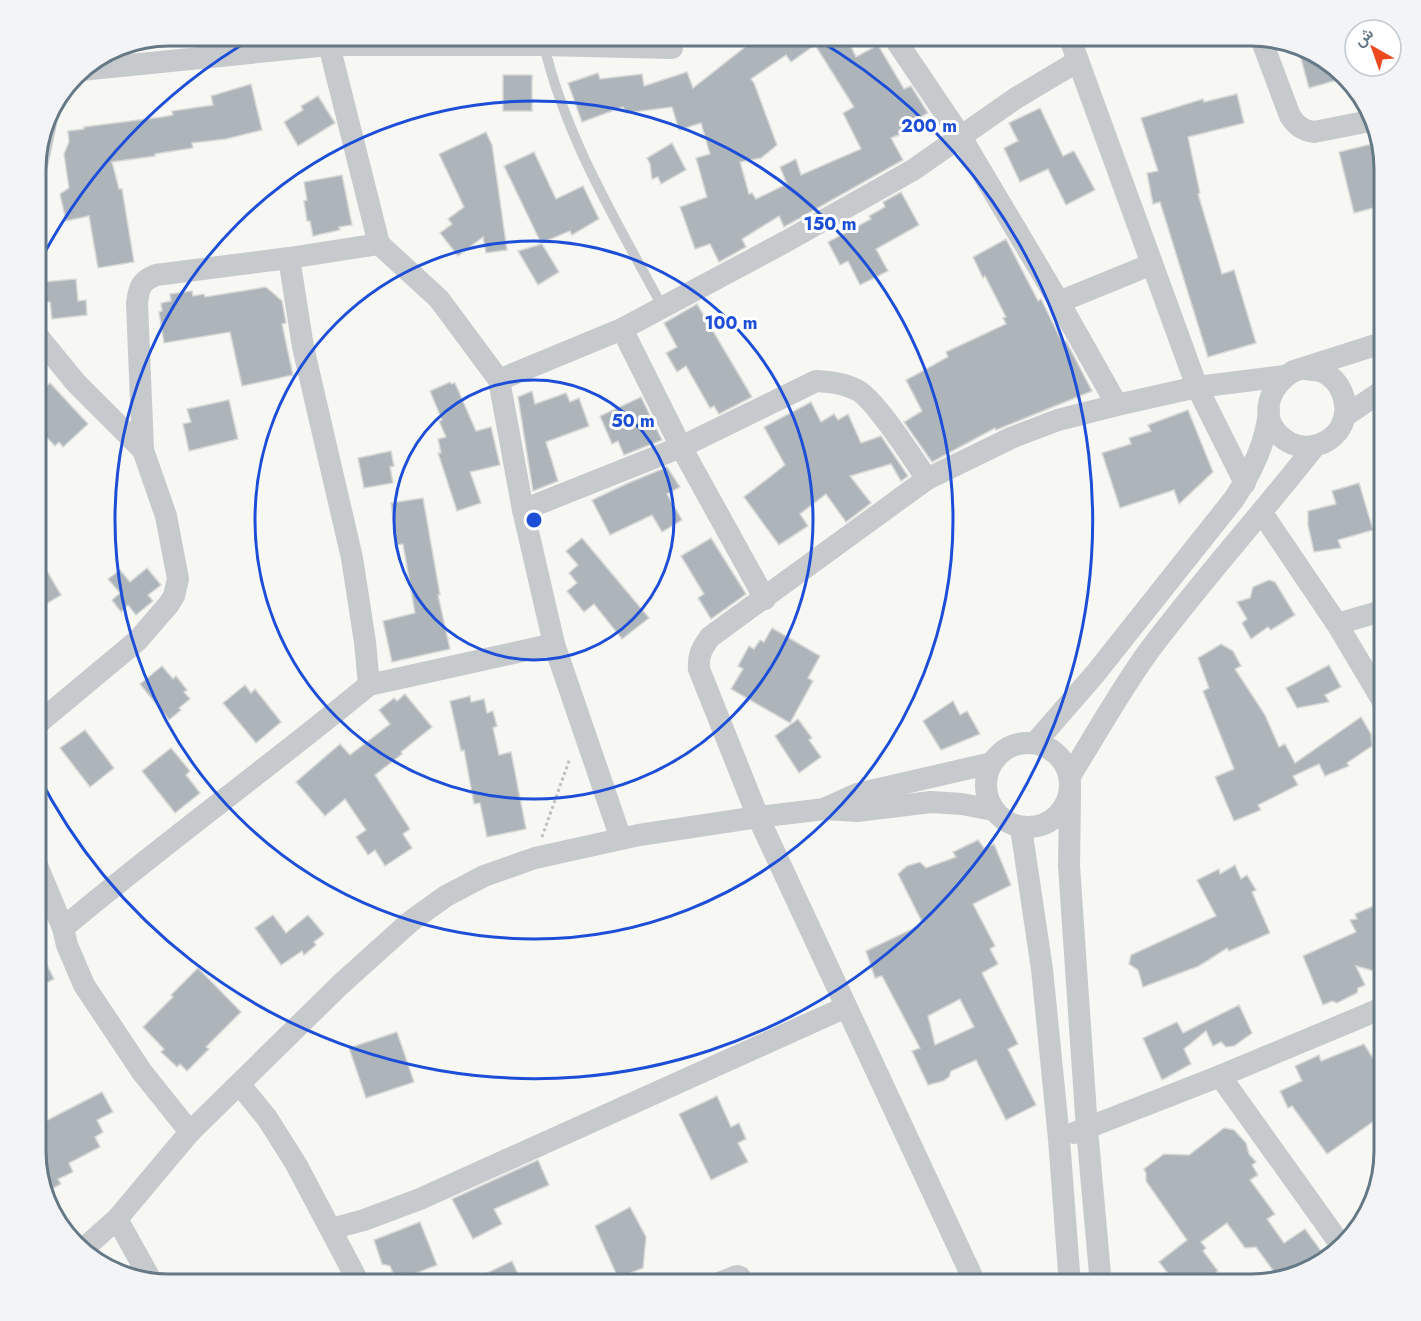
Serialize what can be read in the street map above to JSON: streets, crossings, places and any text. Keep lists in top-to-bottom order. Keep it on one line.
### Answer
{"north":"top left","rings":["200 m","150 m","100 m","50 m"]}
